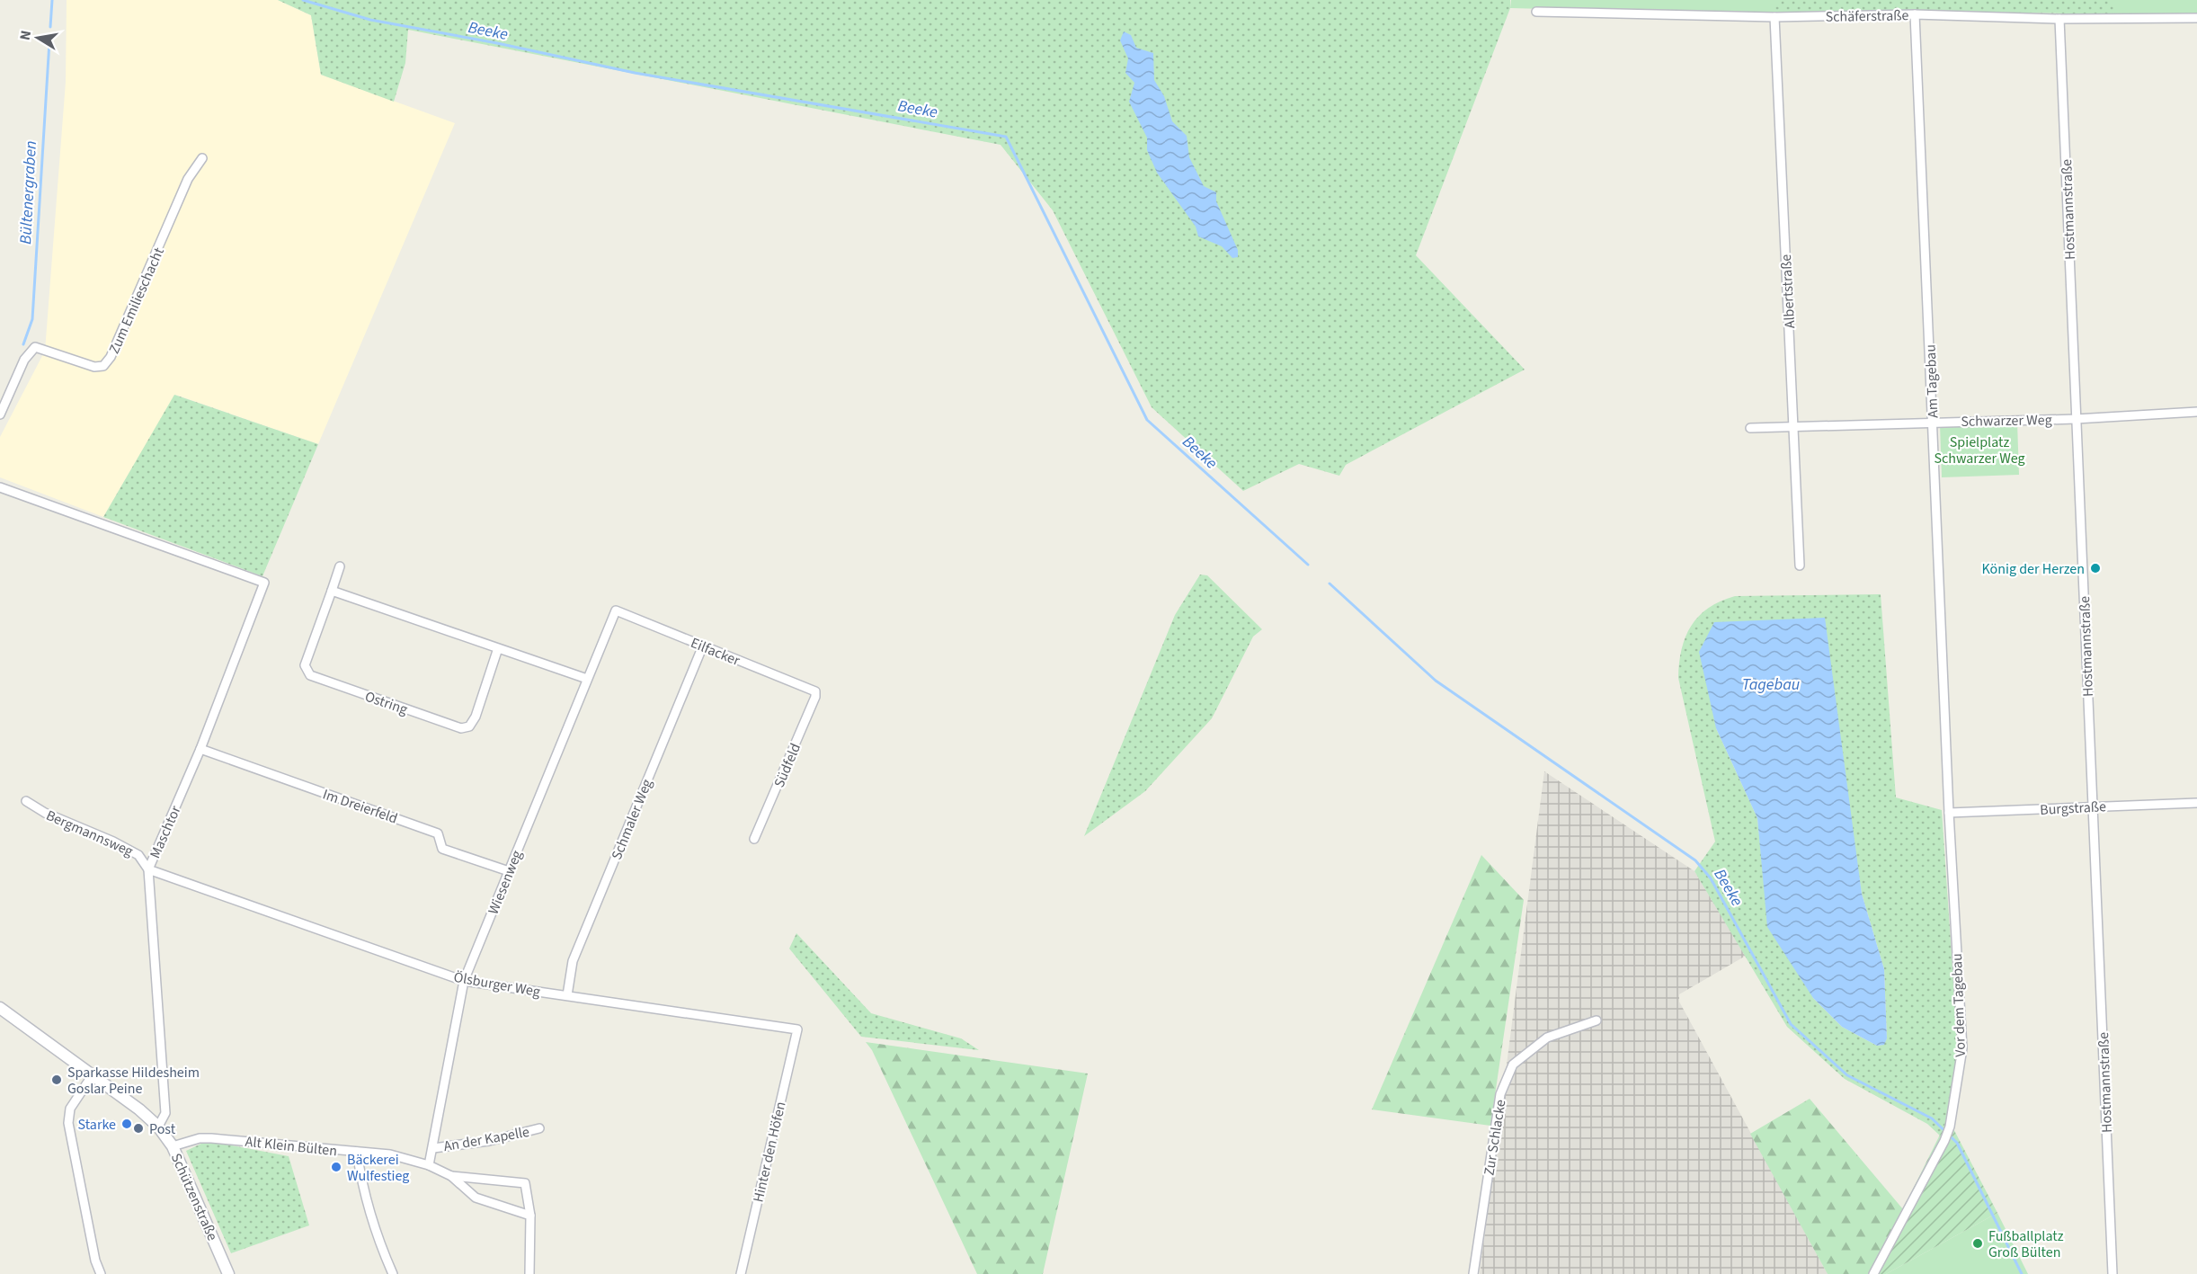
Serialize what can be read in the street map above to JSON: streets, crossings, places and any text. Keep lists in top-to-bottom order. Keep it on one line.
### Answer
{"streets":{"street":["Schäferstraße","Hostmannstraße","Albertstraße","Zum Emilieschacht","Am Tagebau","Schwarzer Weg","Eilfacker","Ostring","Südfeld","Im Dreierfeld","Burgstraße","Schmaler Weg","Maschtor","Bergmannsweg","Wiesenweg","Ölsburger Weg","Vor dem Tagebau","Zur Schlacke","An der Kapelle","Alt Klein Bülten","Hinter den Höfen","Schützenstraße"]},"crossings":[["Schäferstraße","Hostmannstraße"],["Schäferstraße","Albertstraße"],["Schäferstraße","Am Tagebau"],["Hostmannstraße","Schwarzer Weg"],["Hostmannstraße","Burgstraße"],["Albertstraße","Schwarzer Weg"],["Am Tagebau","Schwarzer Weg"],["Am Tagebau","Burgstraße"],["Am Tagebau","Vor dem Tagebau"],["Eilfacker","Südfeld"],["Eilfacker","Schmaler Weg"],["Eilfacker","Wiesenweg"],["Im Dreierfeld","Maschtor"],["Im Dreierfeld","Wiesenweg"],["Burgstraße","Vor dem Tagebau"],["Schmaler Weg","Ölsburger Weg"],["Maschtor","Bergmannsweg"],["Maschtor","Ölsburger Weg"],["Maschtor","Schützenstraße"],["Bergmannsweg","Ölsburger Weg"],["Wiesenweg","Ölsburger Weg"],["Wiesenweg","An der Kapelle"],["Wiesenweg","Alt Klein Bülten"],["Ölsburger Weg","Hinter den Höfen"],["An der Kapelle","Alt Klein Bülten"],["Alt Klein Bülten","Schützenstraße"]],"water":["Beeke","Bültenergraben","Tagebau"],"parks":["Spielplatz Schwarzer Weg"],"places":["König der Herzen","Sparkasse Hildesheim Goslar Peine","Starke","Post","Bäckerei Wulfestieg","Fußballplatz Groß Bülten"],"north":"left"}
